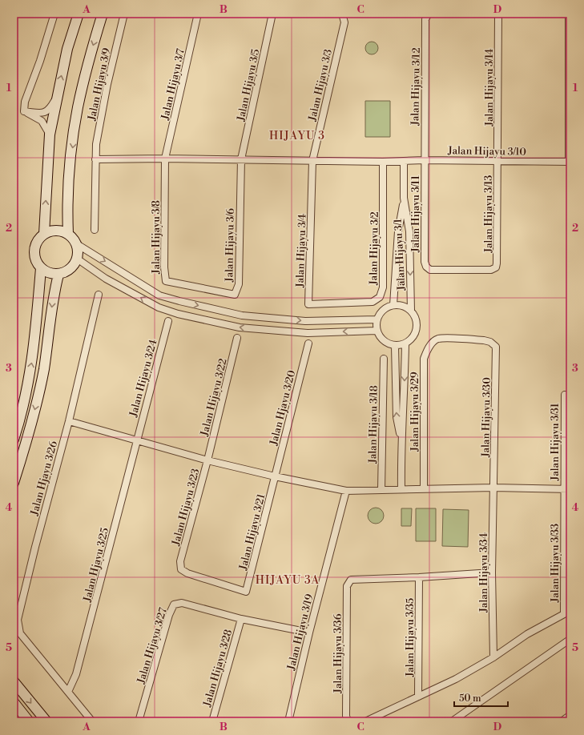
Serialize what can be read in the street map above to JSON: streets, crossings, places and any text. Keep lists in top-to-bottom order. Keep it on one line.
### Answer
{"streets":{"street":["Jalan Hijayu 3/9","Jalan Hijayu 3/7","Jalan Hijayu 3/5","Jalan Hijayu 3/3","Jalan Hijayu 3/12","Jalan Hijayu 3/14","Jalan Hijayu 3/10","Jalan Hijayu 3/11","Jalan Hijayu 3/13","Jalan Hijayu 3/8","Jalan Hijayu 3/6","Jalan Hijayu 3/2","Jalan Hijayu 3/4","Jalan Hijayu 3/1","Jalan Hijayu 3/24","Jalan Hijayu 3/22","Jalan Hjayu 3/20","Jalan Hijayu 3/29","Jalan Hijayu 3/30","Jalan Hijayu 3/18","Jalan Hijayu 3/31","Jalan Hjayu 3/26","Jalan Hijayu 3/23","Jalan Hijayu 3/21","Jalan Hijayu 3/33","Jalan Hjayu 3/25","Jalan Hijayu 3/34","Jalan Hijayu 3/19","Jalan Hijayu 3/35","Jalan Hijayu 3/27","Jalan Hijayu 3/36","Jalan Hijayu 3/28"]},"crossings":[["Jalan Hijayu 3/9","Jalan Hijayu 3/10"],["Jalan Hijayu 3/7","Jalan Hijayu 3/10"],["Jalan Hijayu 3/7","Jalan Hijayu 3/8"],["Jalan Hijayu 3/5","Jalan Hijayu 3/10"],["Jalan Hijayu 3/5","Jalan Hijayu 3/6"],["Jalan Hijayu 3/3","Jalan Hijayu 3/10"],["Jalan Hijayu 3/3","Jalan Hijayu 3/4"],["Jalan Hijayu 3/12","Jalan Hijayu 3/10"],["Jalan Hijayu 3/12","Jalan Hijayu 3/11"],["Jalan Hijayu 3/14","Jalan Hijayu 3/10"],["Jalan Hijayu 3/14","Jalan Hijayu 3/13"],["Jalan Hijayu 3/10","Jalan Hijayu 3/11"],["Jalan Hijayu 3/10","Jalan Hijayu 3/13"],["Jalan Hijayu 3/10","Jalan Hijayu 3/8"],["Jalan Hijayu 3/10","Jalan Hijayu 3/6"],["Jalan Hijayu 3/10","Jalan Hijayu 3/2"],["Jalan Hijayu 3/10","Jalan Hijayu 3/4"],["Jalan Hijayu 3/10","Jalan Hijayu 3/1"],["Jalan Hijayu 3/11","Jalan Hijayu 3/13"],["Jalan Hijayu 3/8","Jalan Hijayu 3/6"],["Jalan Hijayu 3/2","Jalan Hijayu 3/4"],["Jalan Hijayu 3/24","Jalan Hjayu 3/25"],["Jalan Hijayu 3/22","Jalan Hijayu 3/23"],["Jalan Hjayu 3/20","Jalan Hijayu 3/21"],["Jalan Hijayu 3/29","Jalan Hijayu 3/30"],["Jalan Hijayu 3/30","Jalan Hijayu 3/34"],["Jalan Hijayu 3/31","Jalan Hijayu 3/33"],["Jalan Hjayu 3/26","Jalan Hjayu 3/25"],["Jalan Hijayu 3/23","Jalan Hijayu 3/21"],["Jalan Hijayu 3/33","Jalan Hijayu 3/34"],["Jalan Hijayu 3/33","Jalan Hijayu 3/35"],["Jalan Hijayu 3/35","Jalan Hijayu 3/36"],["Jalan Hijayu 3/27","Jalan Hijayu 3/28"]],"districts":["HIJAYU 3","HIJAYU 3A"],"scale_bar":"50 m","grid":{"columns":["A","B","C","D"],"rows":["1","2","3","4","5"]}}
